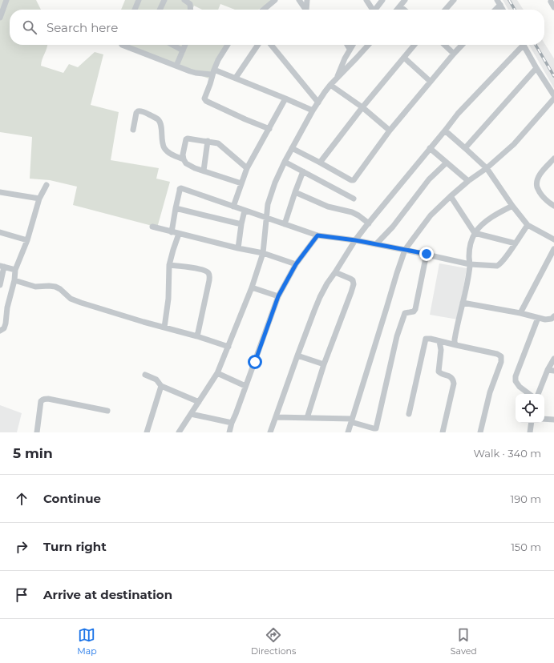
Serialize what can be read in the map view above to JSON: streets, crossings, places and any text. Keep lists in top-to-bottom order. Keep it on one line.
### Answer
{"page":{"search":"Search here","heading":["5 min","Walk · 340 m"],"list":[["Continue","190 m"],["Turn right","150 m"],"Arrive at destination"],"nav":["Map","Directions","Saved"]}}
